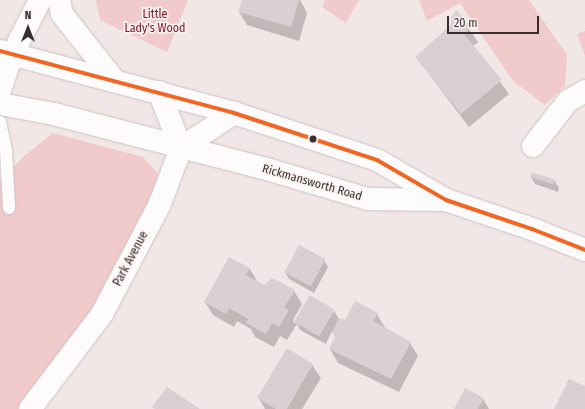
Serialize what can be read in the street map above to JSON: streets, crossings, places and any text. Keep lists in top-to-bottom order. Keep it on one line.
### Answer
{"streets":{"main road":["Rickmansworth Road","Park Avenue"]},"crossings":[["Rickmansworth Road","Park Avenue"]],"parks":["Little Lady's Wood"],"scale_bar":"20 m","north":"top"}
